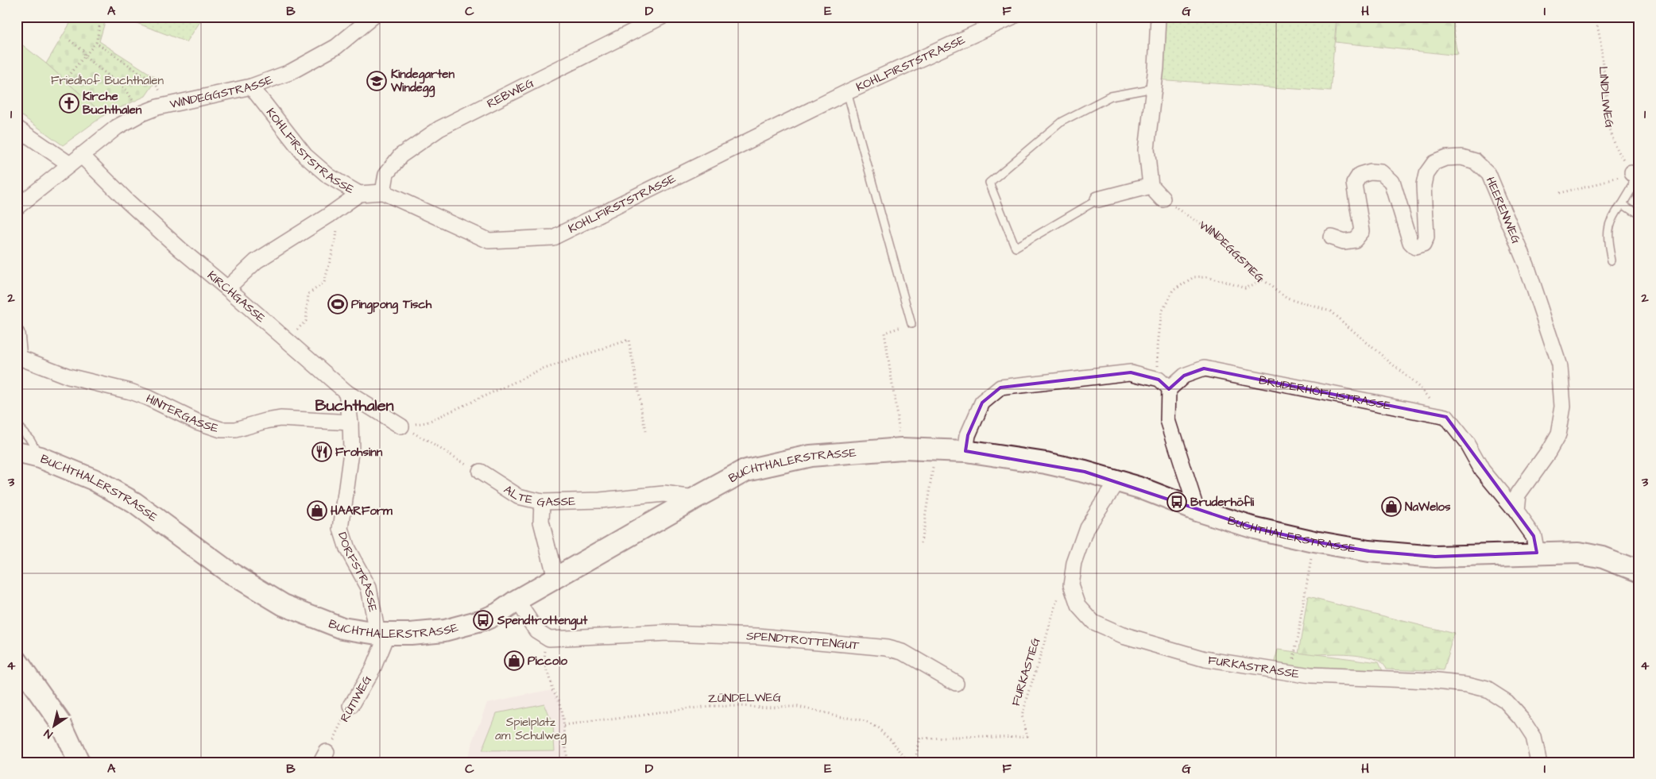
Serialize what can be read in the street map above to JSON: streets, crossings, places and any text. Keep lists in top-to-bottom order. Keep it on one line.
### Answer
{"streets":{"street":["KOHLFIRSTSTRASSE","WINDEGGSTRASSE","REBWEG","HEERENWEG","KIRCHGASSE","BRUDERHÖFLISTRASSE","HINTERGASSE","BUCHTHALERSTRASSE","ALTE GASSE","DORFSTRASSE","SPENDTROTTENGUT","FURKASTRASSE","RÜTIWEG"],"path":["LINDLIWEG","WINDEGGSTIEG","FURKASTIEG","ZÜNDELWEG"]},"crossings":[["KOHLFIRSTSTRASSE","WINDEGGSTRASSE"],["KOHLFIRSTSTRASSE","REBWEG"],["WINDEGGSTRASSE","KIRCHGASSE"],["WINDEGGSTIEG","BRUDERHÖFLISTRASSE"],["KIRCHGASSE","DORFSTRASSE"],["HINTERGASSE","DORFSTRASSE"],["BUCHTHALERSTRASSE","ALTE GASSE"],["BUCHTHALERSTRASSE","DORFSTRASSE"],["BUCHTHALERSTRASSE","FURKASTRASSE"],["BUCHTHALERSTRASSE","RÜTIWEG"],["DORFSTRASSE","RÜTIWEG"],["FURKASTRASSE","FURKASTIEG"]],"districts":["Buchthalen"],"parks":["Friedhof Buchthalen","Spielplatz am Schulweg"],"places":{"school or university":["Kindegarten Windegg"],"church":["Kirche Buchthalen"],"sports":["Pingpong Tisch"],"restaurant":["Frohsinn"],"bus stop":["Bruderhöfli","Spendtrottengut"],"shop":["NaWelos","HAARForm","Piccolo"]},"north":"bottom left","grid":{"columns":["A","B","C","D","E","F","G","H","I"],"rows":["1","2","3","4"]}}
